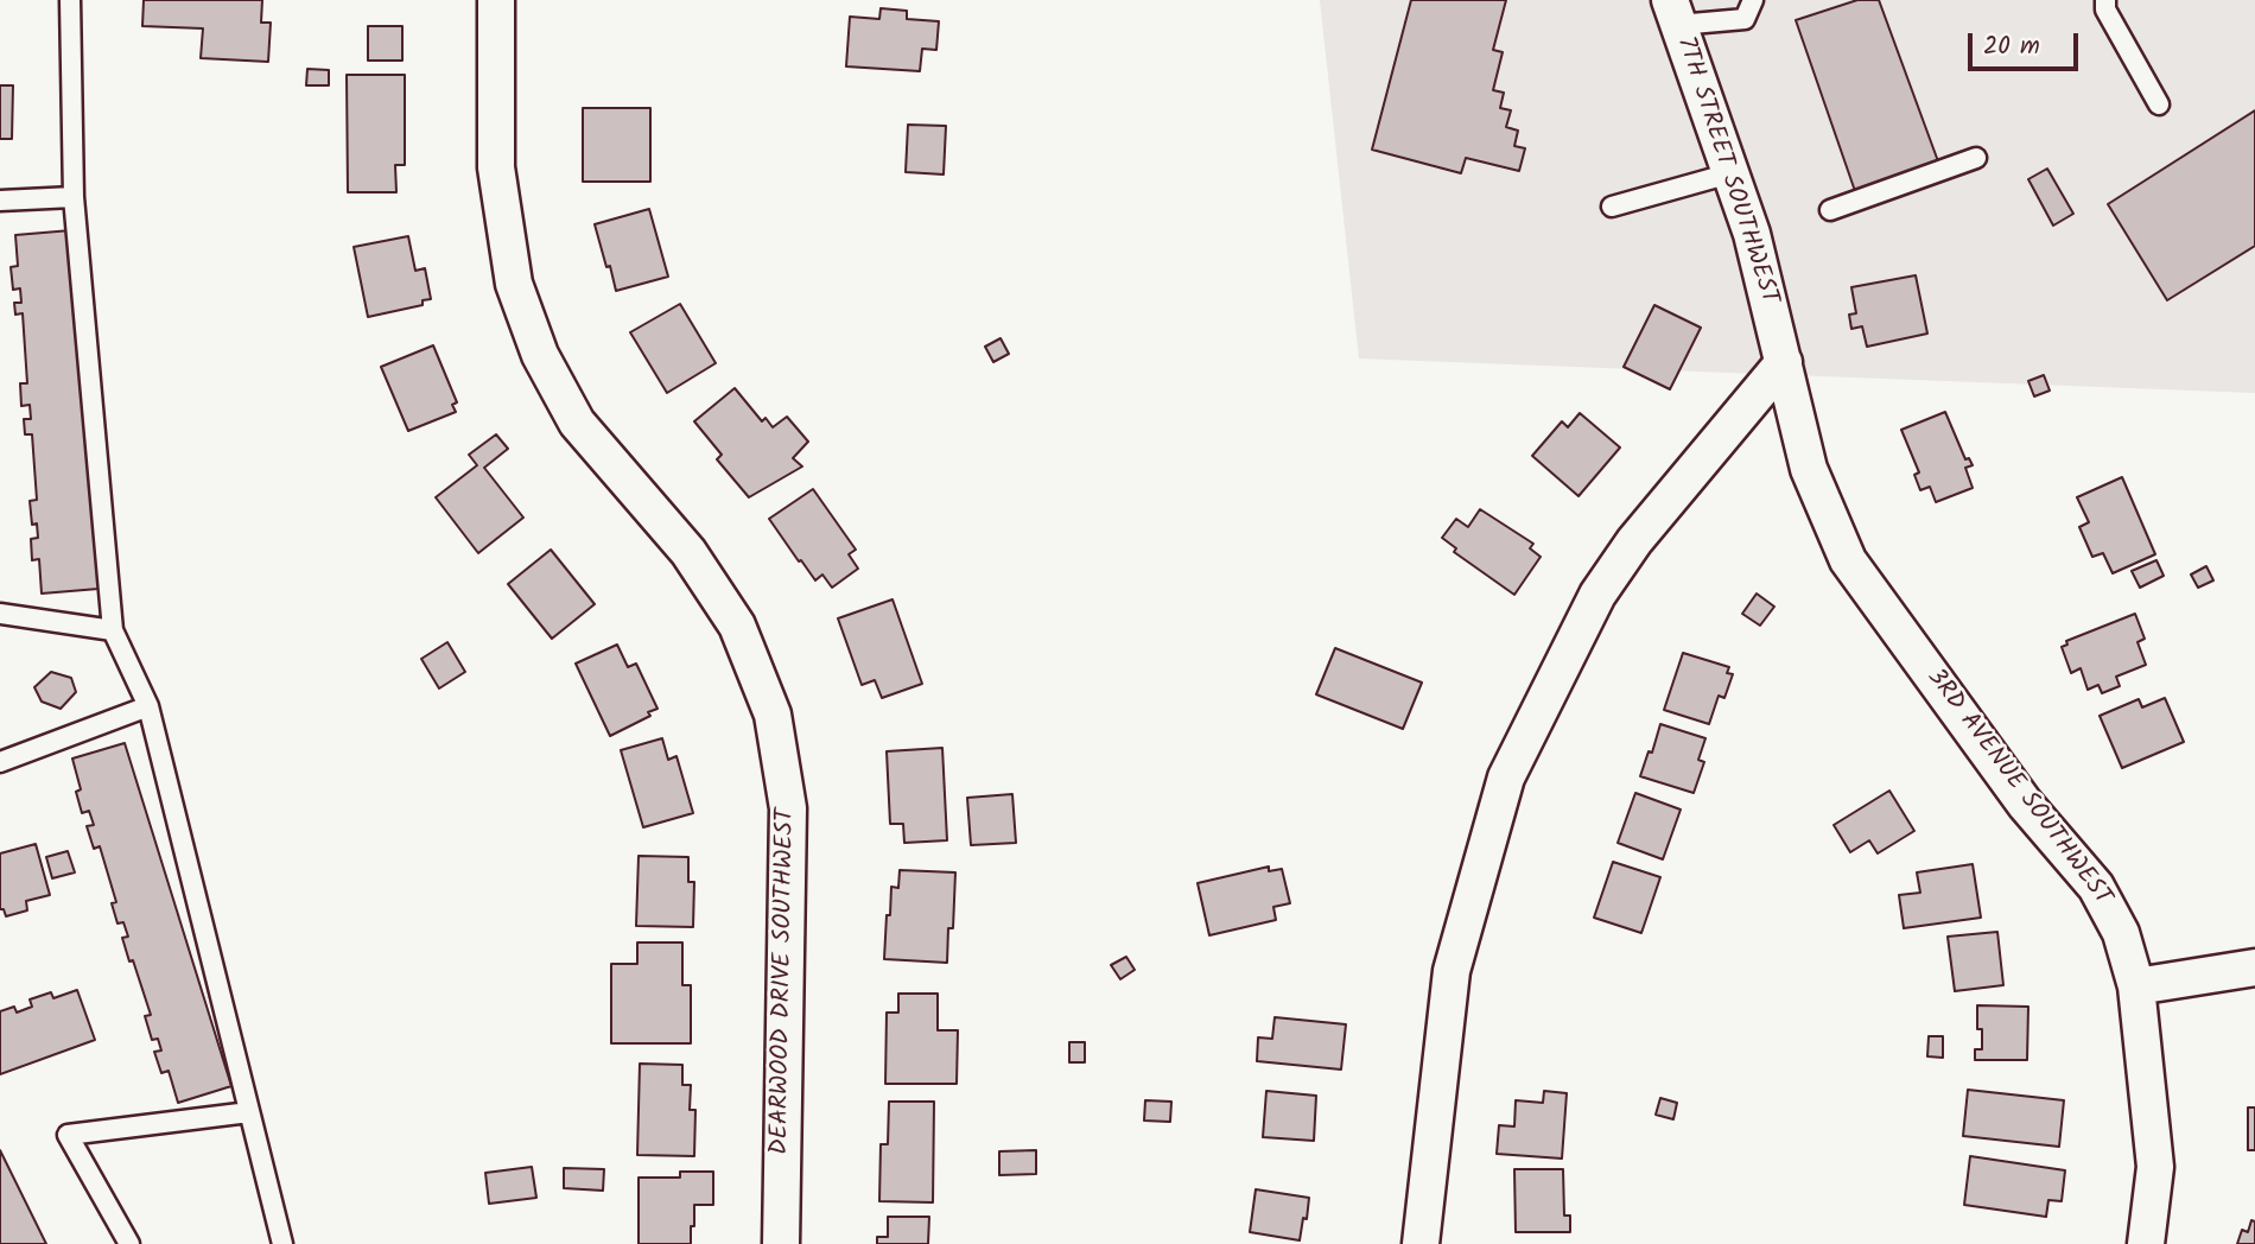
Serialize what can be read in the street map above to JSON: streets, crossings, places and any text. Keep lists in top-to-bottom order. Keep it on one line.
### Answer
{"streets":{"street":["7TH STREET SOUTHWEST","3RD AVENUE SOUTHWEST","DEARWOOD DRIVE SOUTHWEST"]},"crossings":[["7TH STREET SOUTHWEST","3RD AVENUE SOUTHWEST"]],"scale_bar":"20 m"}
